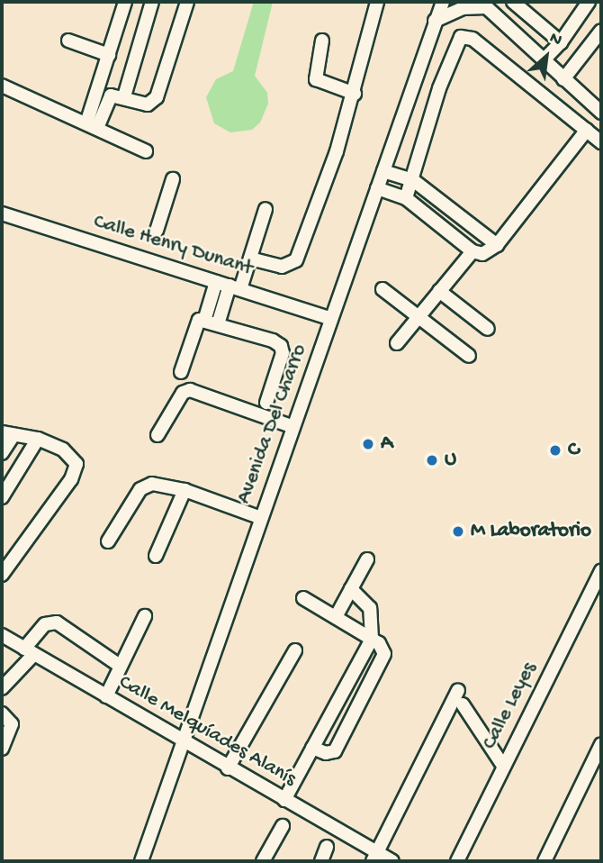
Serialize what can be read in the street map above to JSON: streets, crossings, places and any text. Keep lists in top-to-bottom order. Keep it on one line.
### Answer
{"streets":{"street":["Calle Henry Dunant","Avenida Del Charro","Calle Leyes","Calle Melquíades Alanís"]},"crossings":[["Calle Henry Dunant","Avenida Del Charro"],["Avenida Del Charro","Calle Melquíades Alanís"]],"places":["A","C","U","M Laboratorio"],"north":"top right"}
